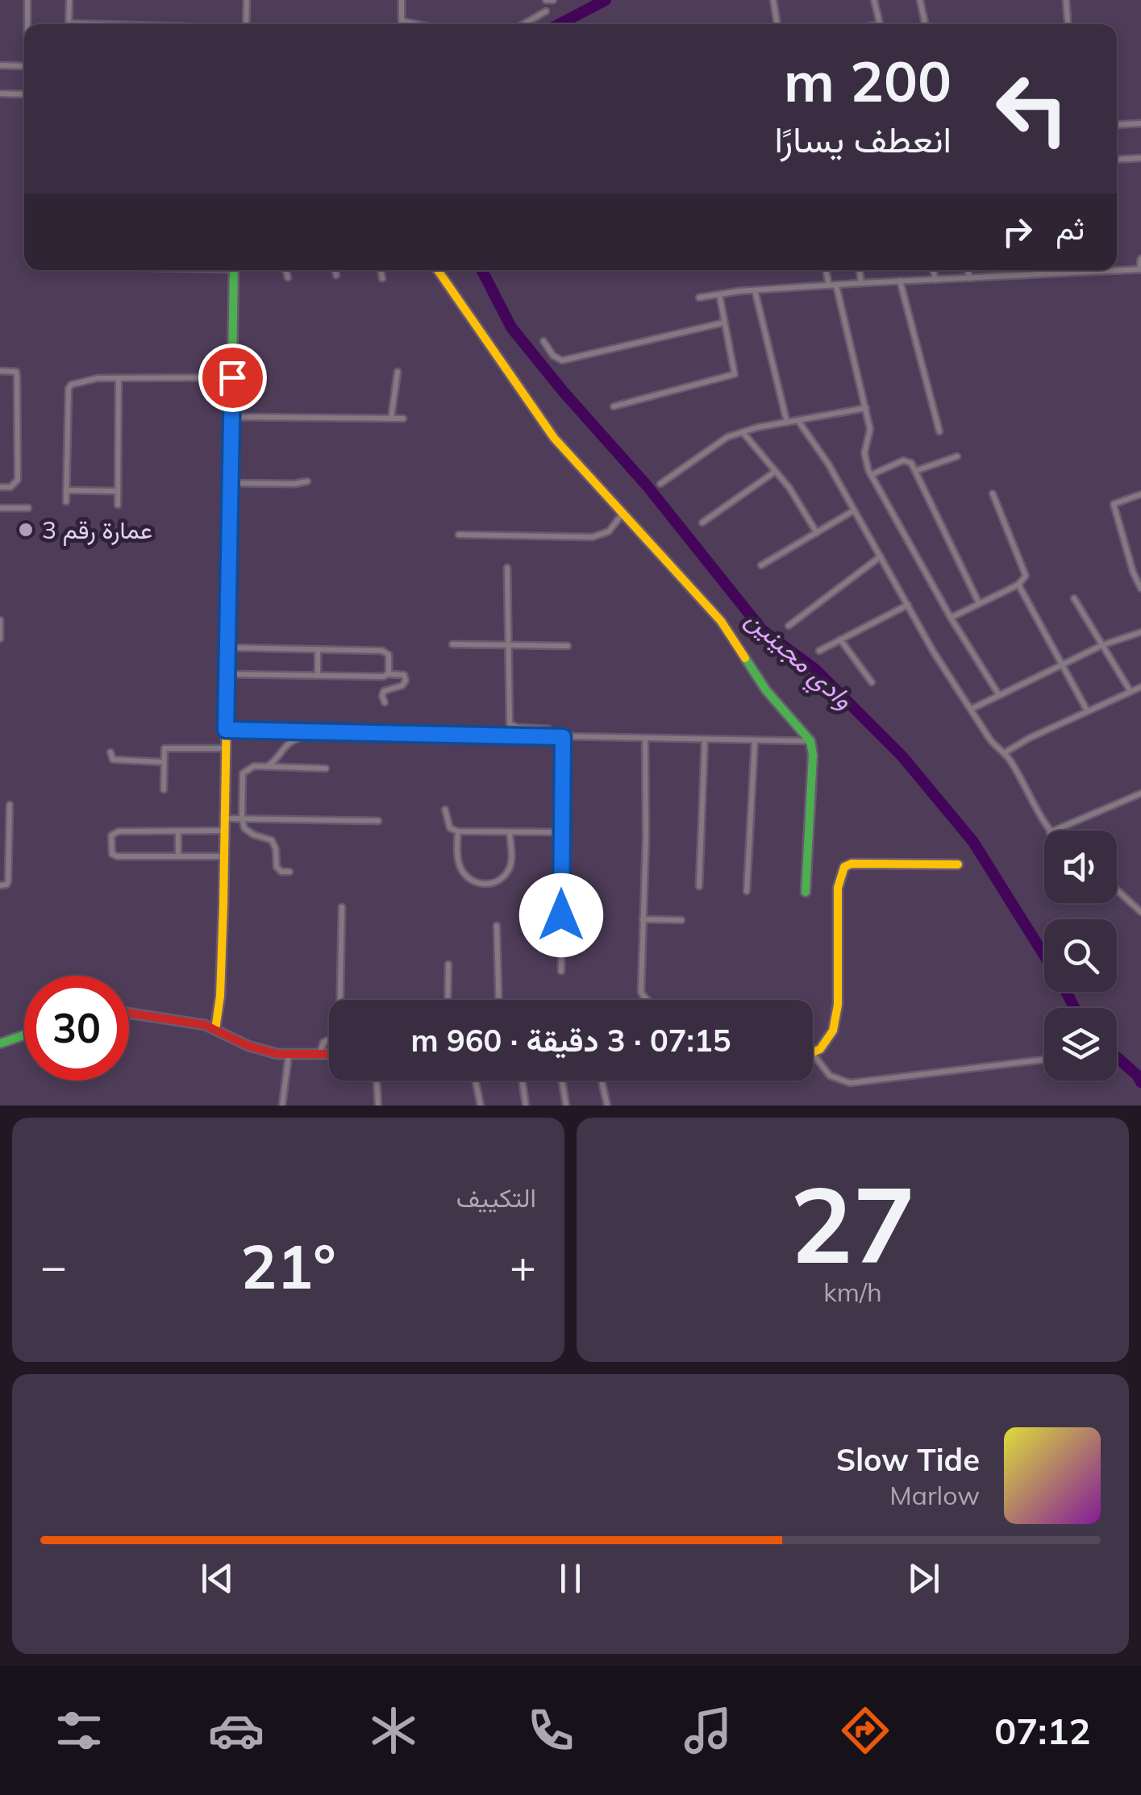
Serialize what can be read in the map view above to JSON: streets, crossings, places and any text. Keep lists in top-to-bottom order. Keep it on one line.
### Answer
{"water":["وادي مجينين"],"places":["عمارة رقم 3"],"page":{"turn":["200 m","انعطف يسارًا"],"then":"ثم","limit":"30","trip":"07:15 · 3 دقيقة · 960 m","tile":[["27","km/h"],"التكييف"],"heat":["−","21°","+"],"song":["Slow Tide","Marlow"],"tabs":"07:12"}}
